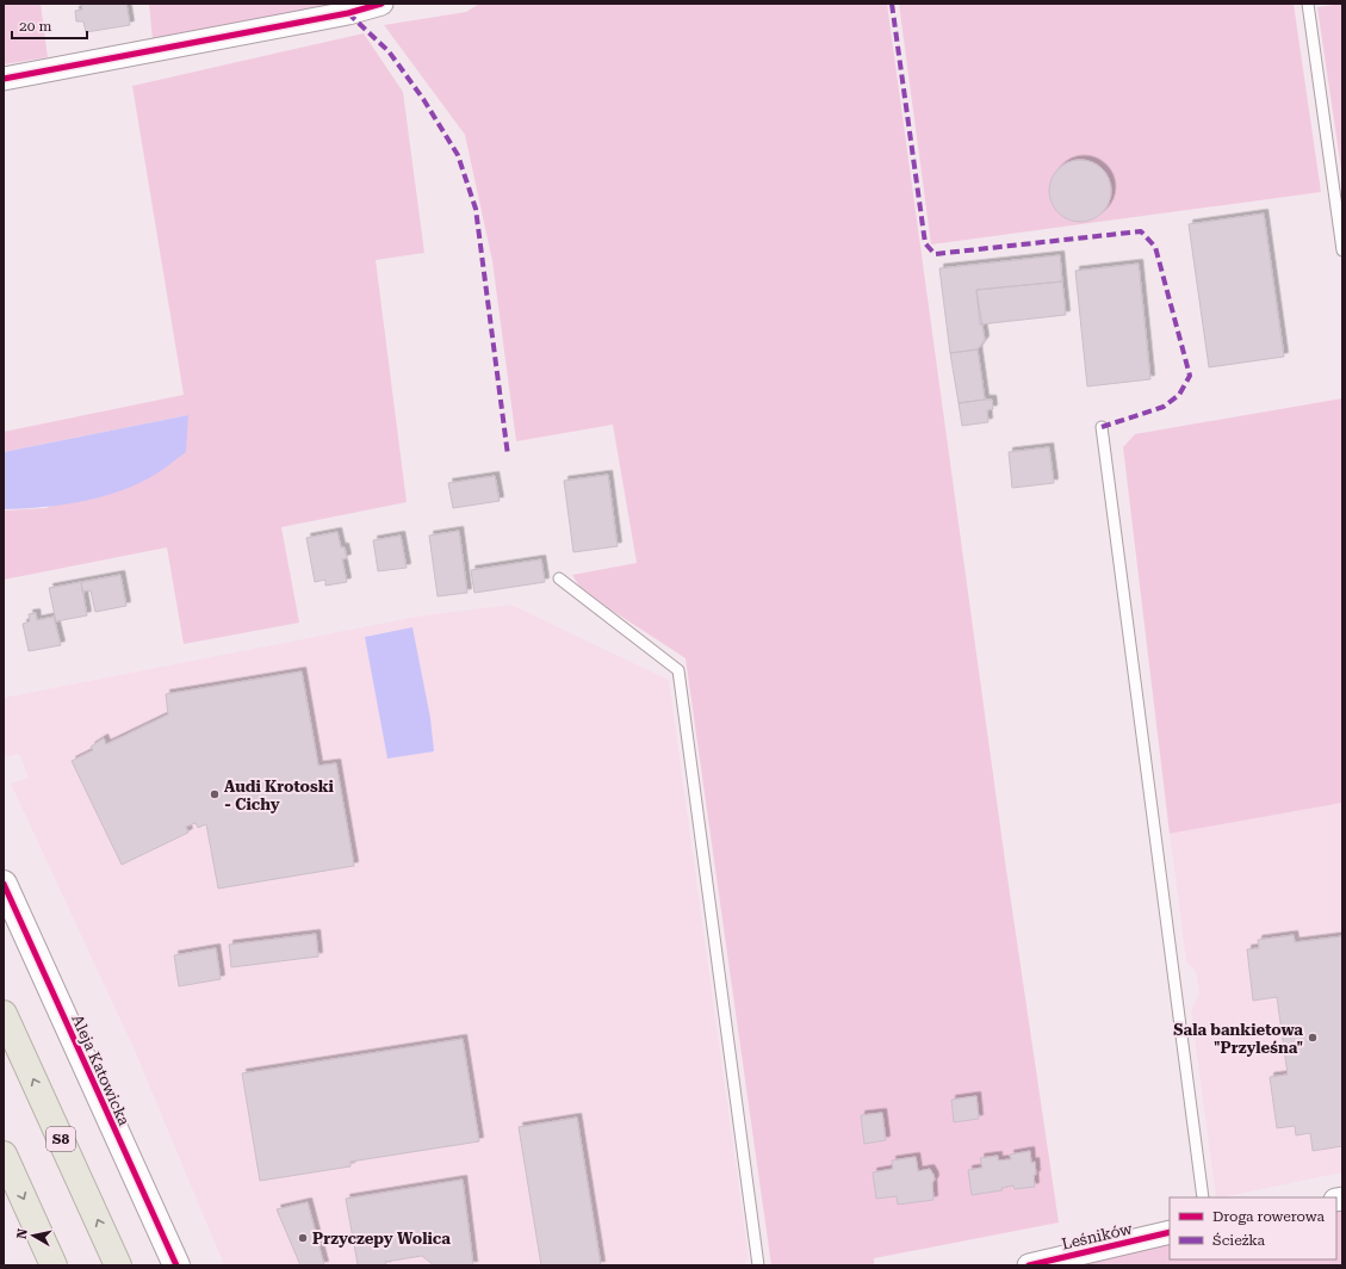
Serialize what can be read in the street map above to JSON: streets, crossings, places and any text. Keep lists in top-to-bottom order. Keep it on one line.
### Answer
{"streets":{"highway":["S8"],"street":["Aleja Katowicka","Leśników"]},"places":["Audi Krotoski - Cichy","Sala bankietowa \"Przyleśna\"","Przyczepy Wolica"],"legend":["Droga rowerowa","Ścieżka"],"scale_bar":"20 m","north":"left"}
